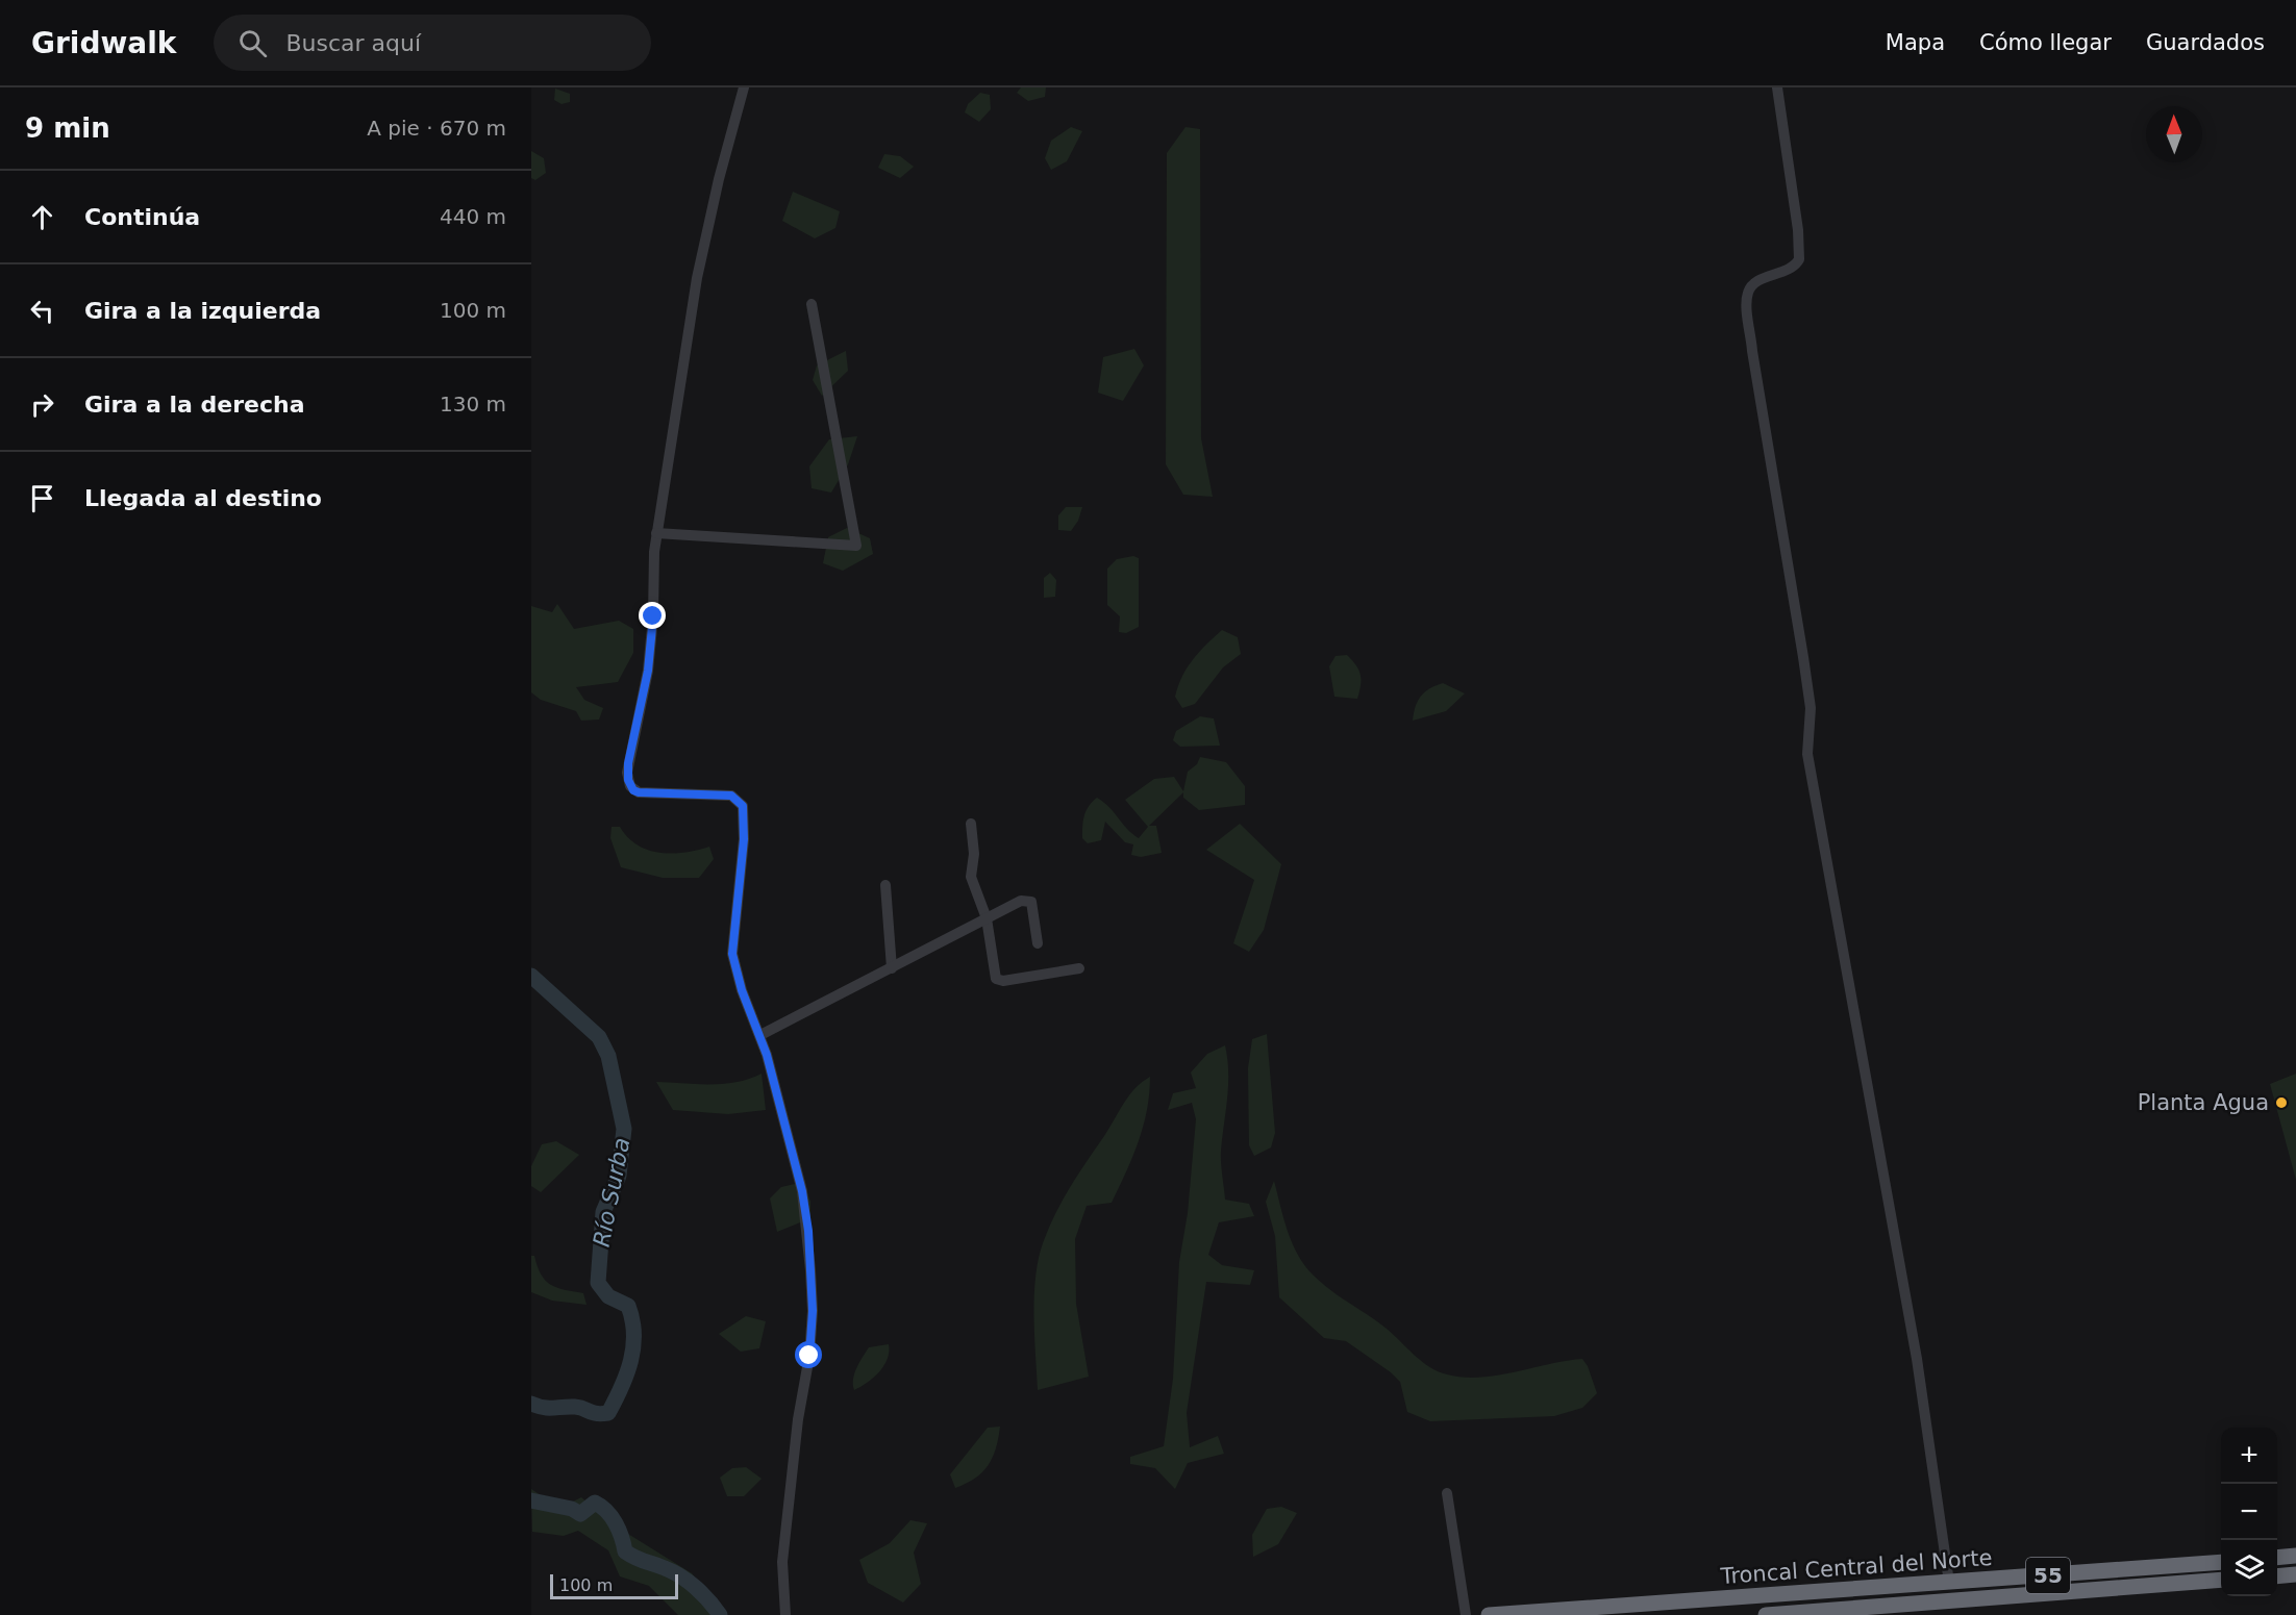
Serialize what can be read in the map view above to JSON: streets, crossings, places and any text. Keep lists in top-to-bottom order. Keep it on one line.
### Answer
{"streets":{"highway":["Troncal Central del Norte","55"]},"water":["Río Surba"],"places":["Planta Agua"],"scale_bar":"100 m","north":"top","page":{"header":"Gridwalk","search":"Buscar aquí","nav":["Mapa","Cómo llegar","Guardados"],"heading":["9 min","A pie · 670 m"],"list":[["Continúa","440 m"],["Gira a la izquierda","100 m"],["Gira a la derecha","130 m"],"Llegada al destino"],"map_buttons":["+","−"],"scale":"100 m"}}
